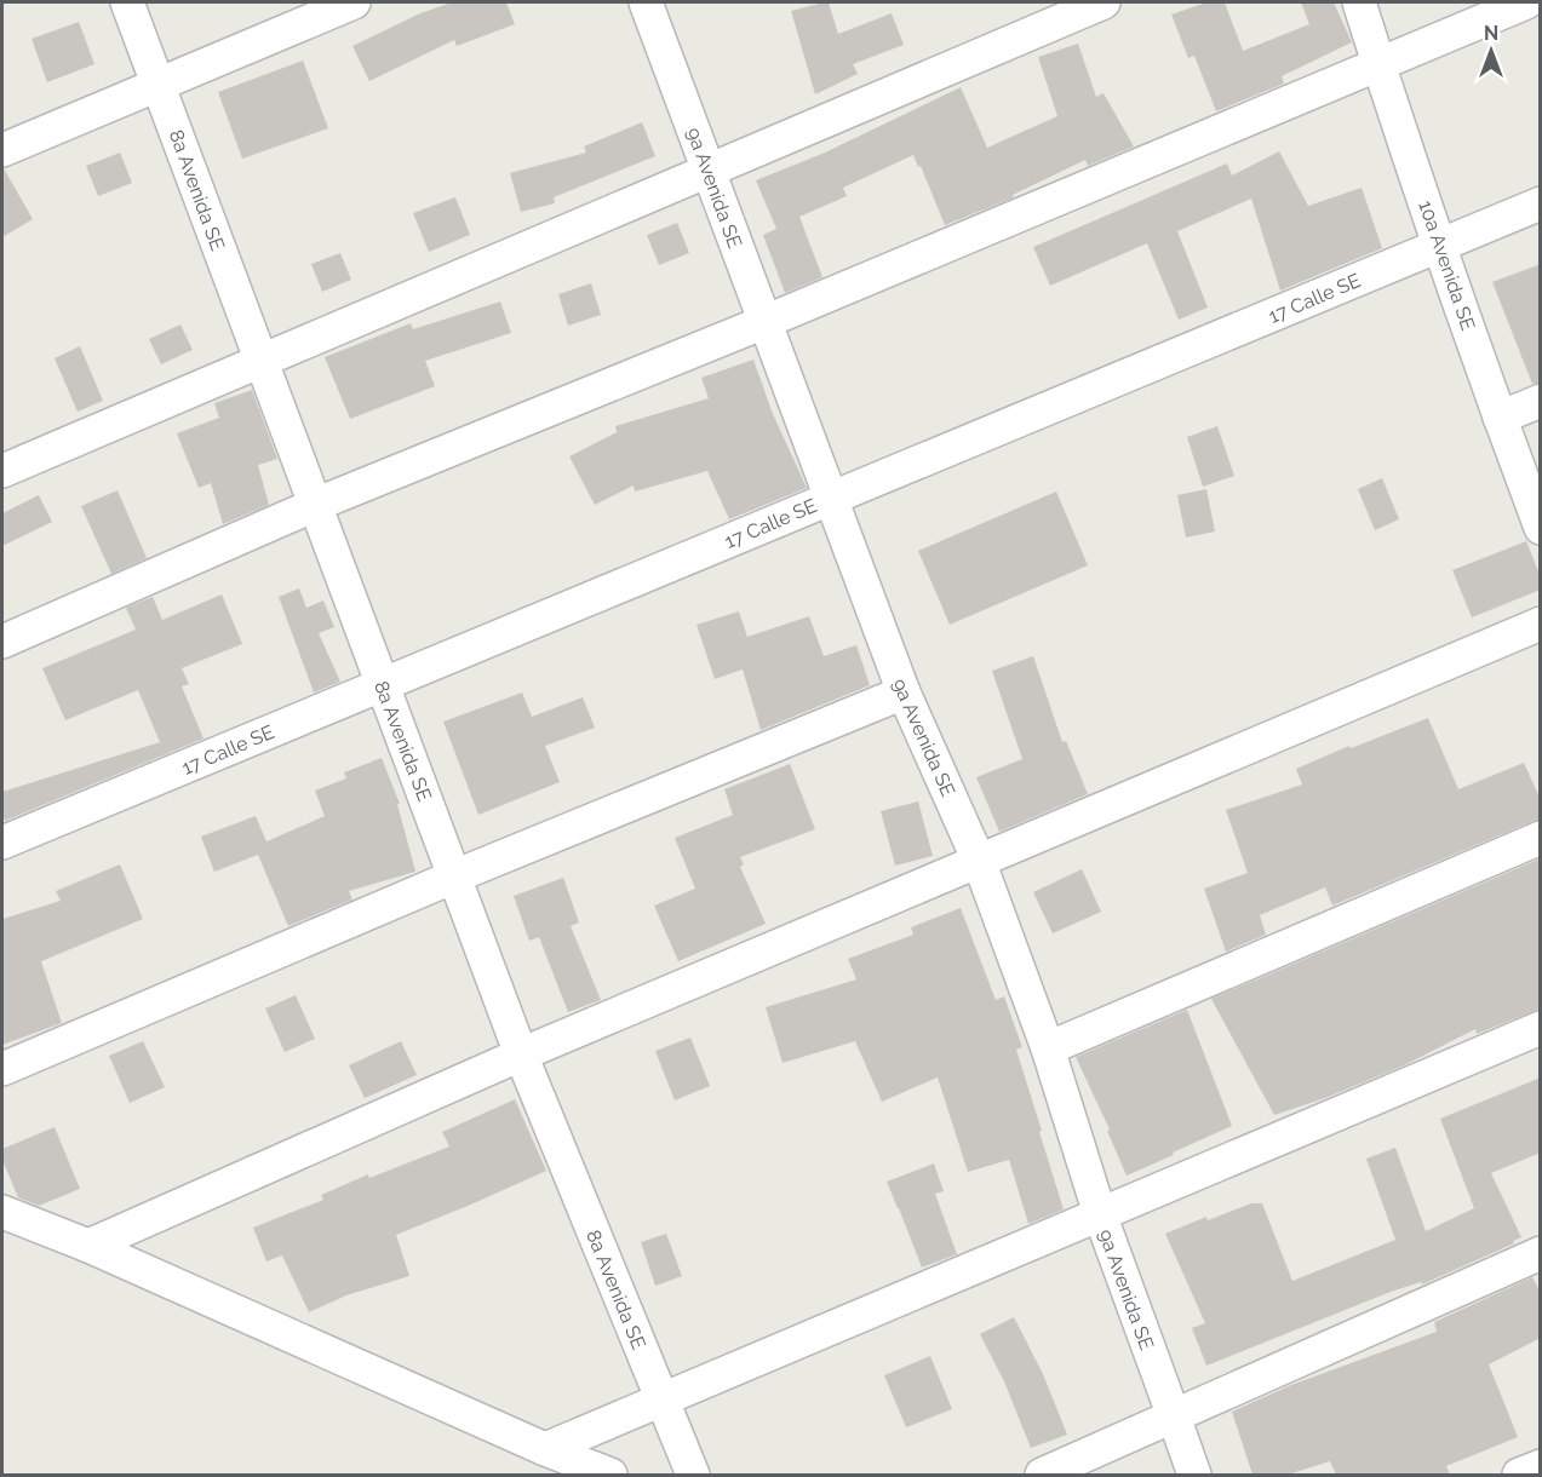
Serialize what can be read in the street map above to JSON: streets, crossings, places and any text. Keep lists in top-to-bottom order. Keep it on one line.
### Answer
{"streets":{"street":["9a Avenida SE","8a Avenida SE","10a Avenida SE","17 Calle SE"]},"crossings":[["9a Avenida SE","17 Calle SE"],["8a Avenida SE","17 Calle SE"],["10a Avenida SE","17 Calle SE"]],"north":"top"}
